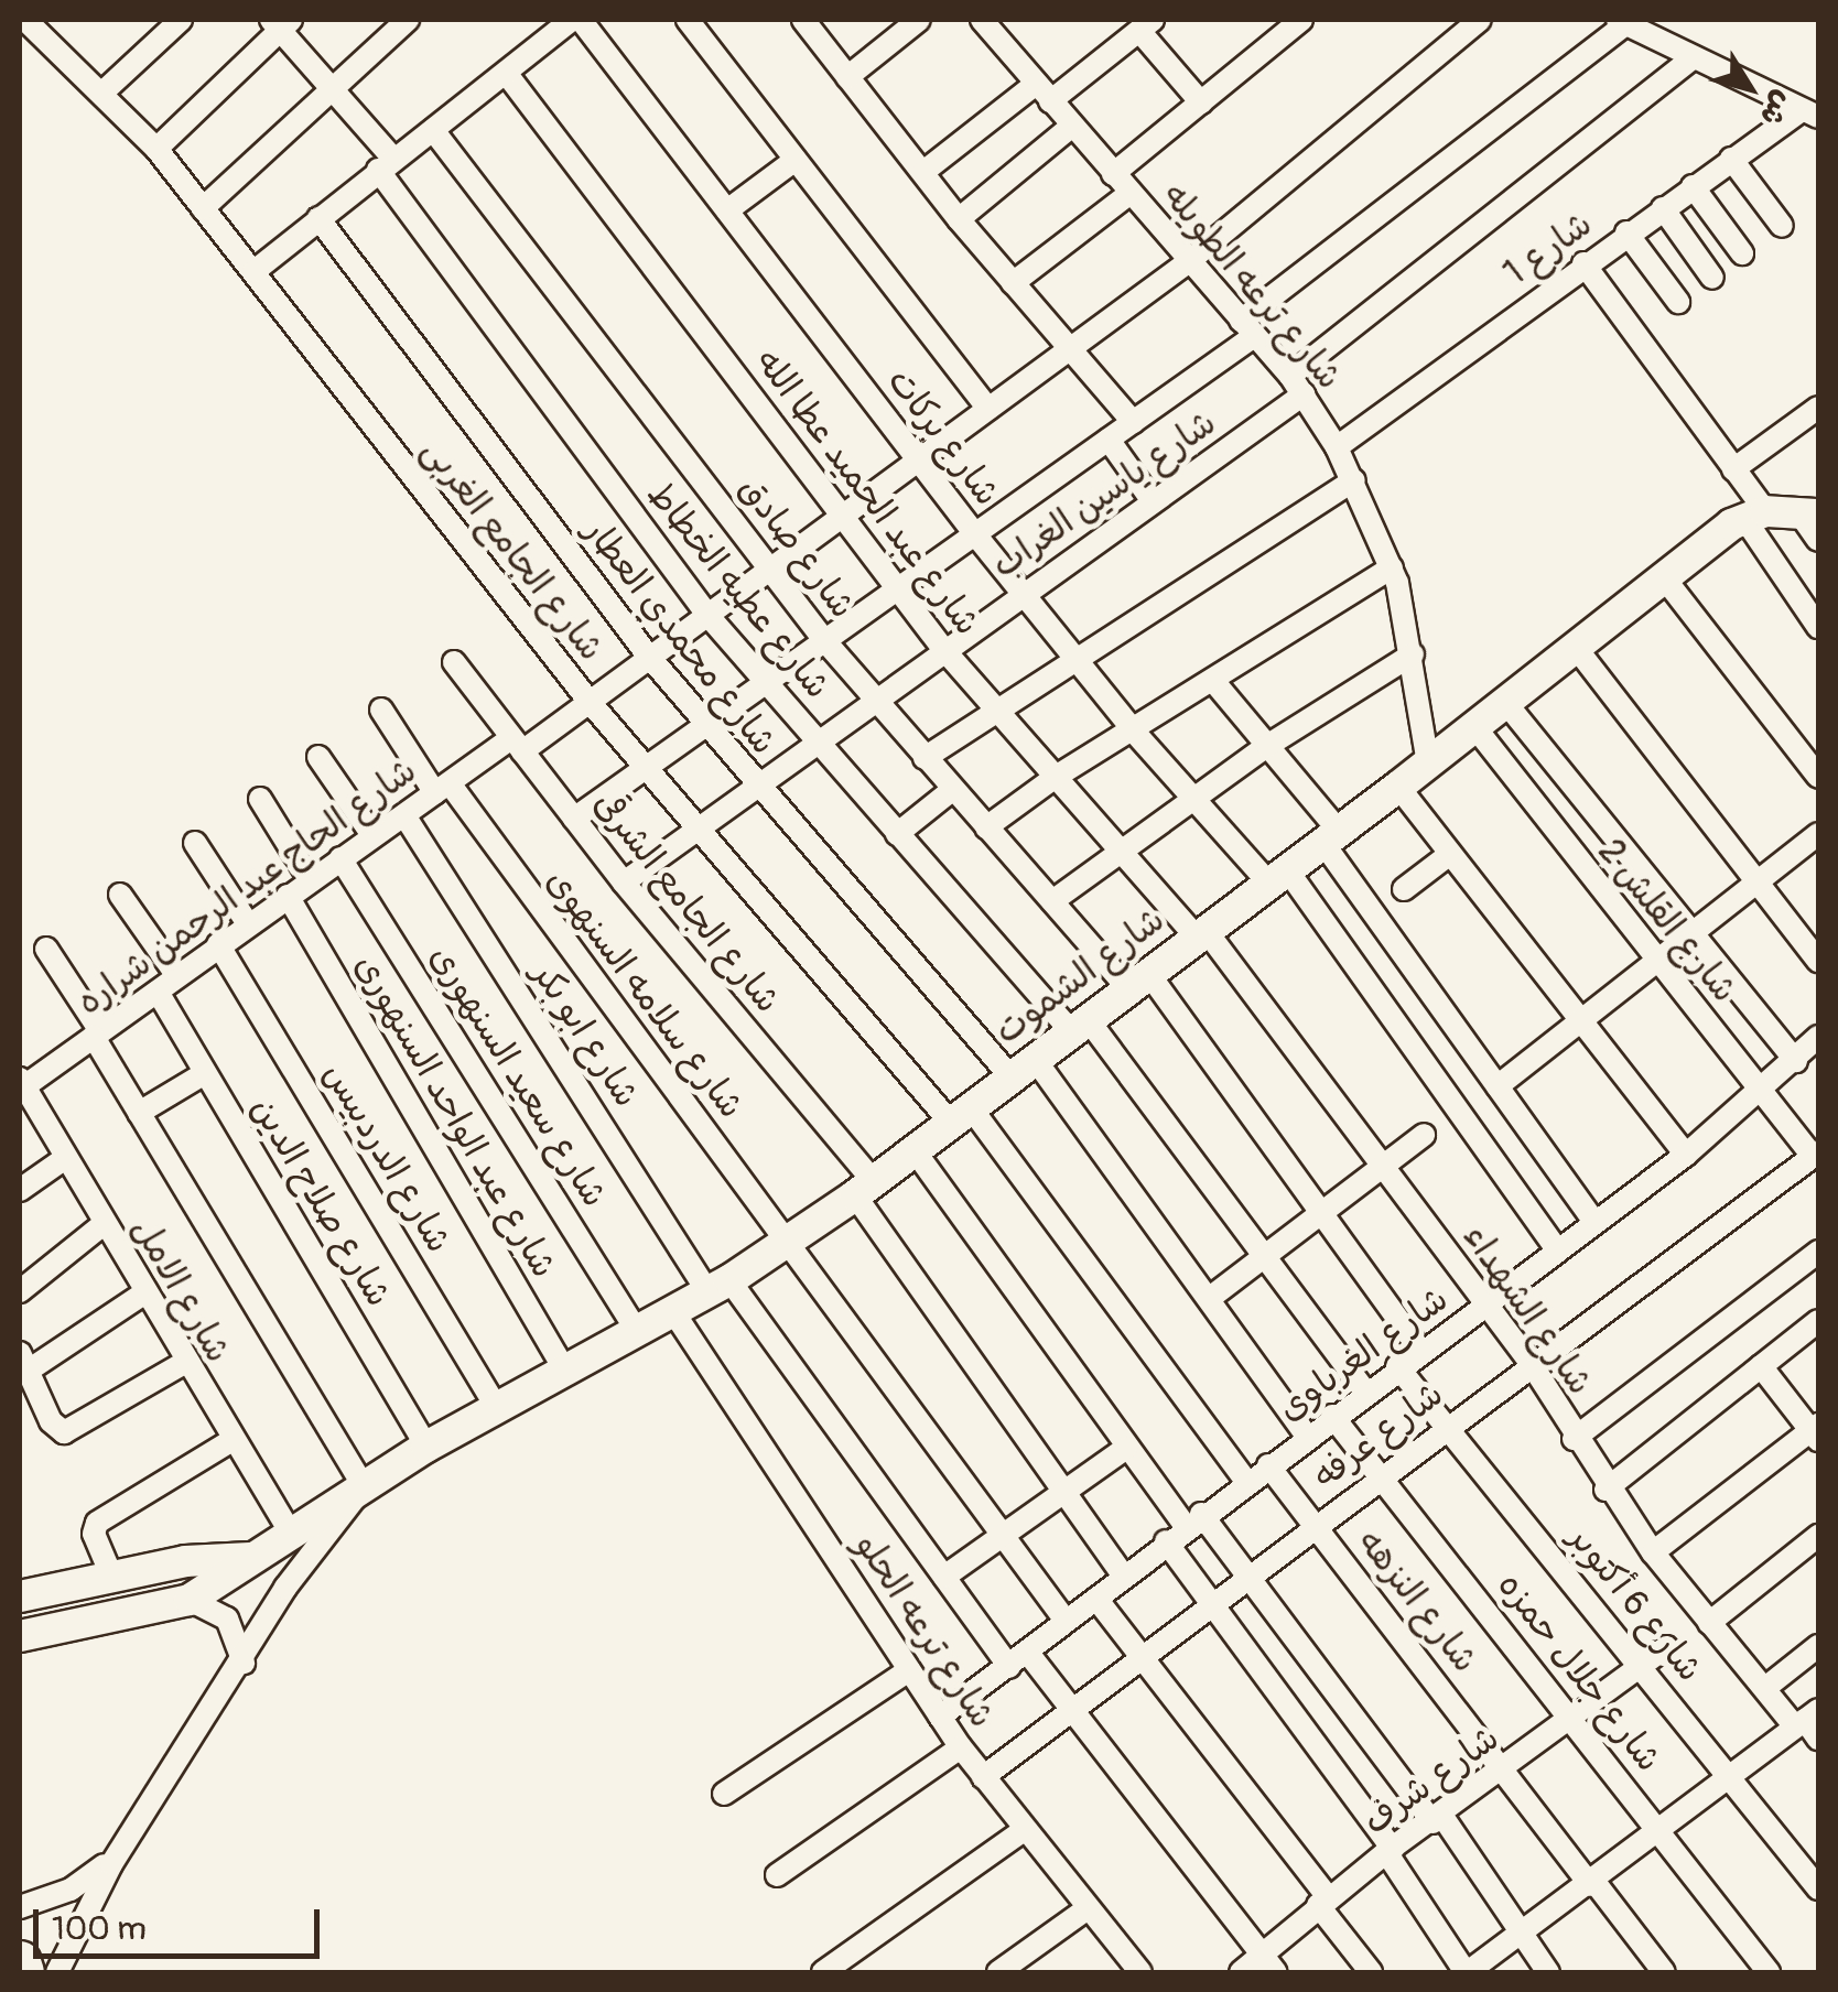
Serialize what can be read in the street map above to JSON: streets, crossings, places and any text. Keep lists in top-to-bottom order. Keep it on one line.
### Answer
{"streets":{"street":["شارع 1","شارع ترعه الطويله","شارع بركات","شارع عبد الحميد عطا الله","شارع ياسين الغراب","شارع صادق","شارع الجامع الغربى","شارع عطيه الخطاط","شارع محمدي العطار","شارع الحاج عبد الرحمن شراره","شارع الجامع الشرقى","شارع القلش 2","شارع الشموت","شارع سلامه السنهوى","شارع ابو بكر","شارع سعيد السنهورى","شارع عبد الواحد السنهورى","شارع الدردبيس","شارع صلاح الدين","شارع الامل","شارع الشهداء","شارع الغرباوى","شارع عرفه","شارع النزهه","شارع 6 أكتوبر","شارع ترعه الحلو","شارع جلال حمزه","شارع شرف"]},"crossings":[["شارع 1","شارع ترعه الطويله"],["شارع ترعه الطويله","شارع ياسين الغراب"],["شارع ترعه الطويله","شارع الحاج عبد الرحمن شراره"],["شارع ترعه الطويله","شارع الشموت"],["شارع بركات","شارع ياسين الغراب"],["شارع بركات","شارع الحاج عبد الرحمن شراره"],["شارع بركات","شارع الشموت"],["شارع بركات","شارع الغرباوى"],["شارع عبد الحميد عطا الله","شارع ياسين الغراب"],["شارع عبد الحميد عطا الله","شارع الحاج عبد الرحمن شراره"],["شارع عبد الحميد عطا الله","شارع الشموت"],["شارع عبد الحميد عطا الله","شارع الشهداء"],["شارع ياسين الغراب","شارع صادق"],["شارع ياسين الغراب","شارع الجامع الغربى"],["شارع ياسين الغراب","شارع عطيه الخطاط"],["شارع ياسين الغراب","شارع محمدي العطار"],["شارع ياسين الغراب","شارع الجامع الشرقى"],["شارع صادق","شارع الحاج عبد الرحمن شراره"],["شارع صادق","شارع الشموت"],["شارع صادق","شارع الغرباوى"],["شارع الجامع الغربى","شارع الحاج عبد الرحمن شراره"],["شارع الجامع الغربى","شارع الشموت"],["شارع الجامع الغربى","شارع الغرباوى"],["شارع عطيه الخطاط","شارع الحاج عبد الرحمن شراره"],["شارع عطيه الخطاط","شارع الشموت"],["شارع عطيه الخطاط","شارع الغرباوى"],["شارع محمدي العطار","شارع الحاج عبد الرحمن شراره"],["شارع محمدي العطار","شارع الشموت"],["شارع محمدي العطار","شارع الغرباوى"],["شارع الحاج عبد الرحمن شراره","شارع الجامع الشرقى"],["شارع الحاج عبد الرحمن شراره","شارع سلامه السنهوى"],["شارع الحاج عبد الرحمن شراره","شارع ابو بكر"],["شارع الحاج عبد الرحمن شراره","شارع سعيد السنهورى"],["شارع الحاج عبد الرحمن شراره","شارع عبد الواحد السنهورى"],["شارع الحاج عبد الرحمن شراره","شارع الدردبيس"],["شارع الحاج عبد الرحمن شراره","شارع صلاح الدين"],["شارع الحاج عبد الرحمن شراره","شارع الامل"],["شارع الجامع الشرقى","شارع الشموت"],["شارع الجامع الشرقى","شارع الغرباوى"],["شارع القلش 2","شارع الشموت"],["شارع القلش 2","شارع الغرباوى"],["شارع القلش 2","شارع عرفه"],["شارع الشموت","شارع سلامه السنهوى"],["شارع الشموت","شارع ابو بكر"],["شارع الشموت","شارع سعيد السنهورى"],["شارع الشموت","شارع عبد الواحد السنهورى"],["شارع الشموت","شارع الدردبيس"],["شارع الشموت","شارع صلاح الدين"],["شارع الشموت","شارع الامل"],["شارع الشموت","شارع الشهداء"],["شارع الشموت","شارع ترعه الحلو"],["شارع سلامه السنهوى","شارع الغرباوى"],["شارع ابو بكر","شارع الغرباوى"],["شارع ابو بكر","شارع عرفه"],["شارع ابو بكر","شارع شرف"],["شارع الشهداء","شارع الغرباوى"],["شارع الشهداء","شارع عرفه"],["شارع الغرباوى","شارع النزهه"],["شارع الغرباوى","شارع 6 أكتوبر"],["شارع الغرباوى","شارع ترعه الحلو"],["شارع الغرباوى","شارع جلال حمزه"],["شارع عرفه","شارع النزهه"],["شارع عرفه","شارع 6 أكتوبر"],["شارع عرفه","شارع ترعه الحلو"],["شارع عرفه","شارع جلال حمزه"],["شارع النزهه","شارع شرف"],["شارع 6 أكتوبر","شارع شرف"],["شارع جلال حمزه","شارع شرف"]],"scale_bar":"100 m","north":"bottom right"}
